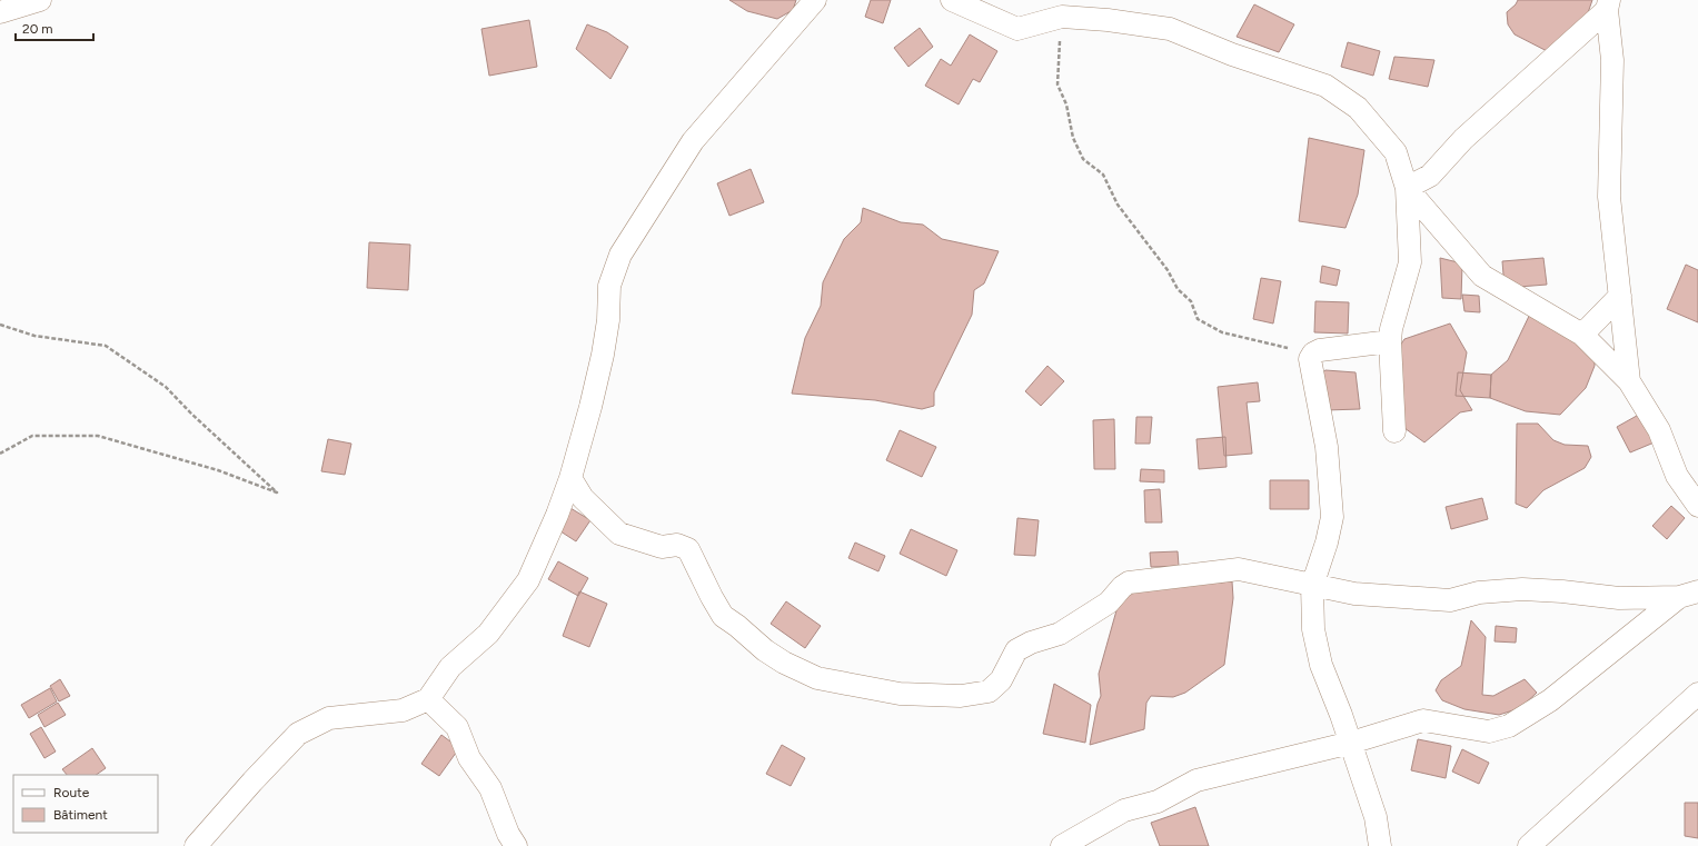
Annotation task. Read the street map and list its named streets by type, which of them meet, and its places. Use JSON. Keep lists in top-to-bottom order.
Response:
{
  "legend": ["Route", "Bâtiment"],
  "scale_bar": "20 m"
}
